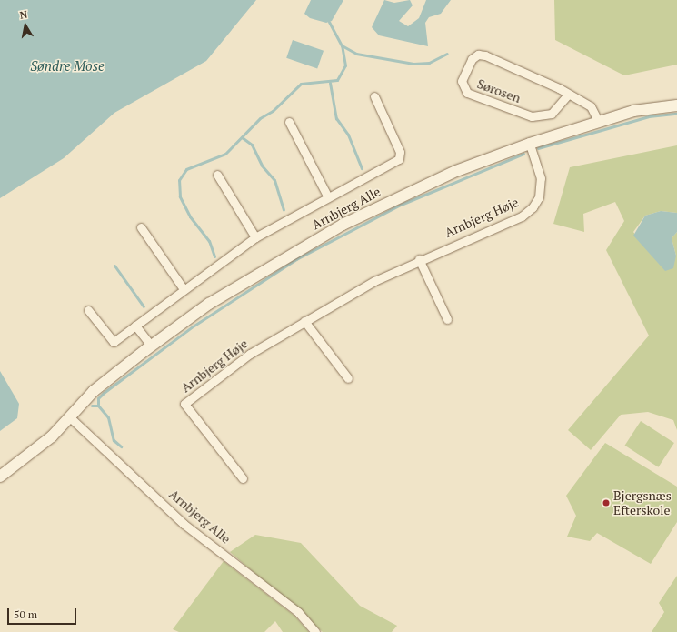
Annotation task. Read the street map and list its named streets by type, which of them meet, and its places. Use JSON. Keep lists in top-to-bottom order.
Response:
{
  "streets": {
    "street": ["Sørosen", "Arnbjerg Alle", "Arnbjerg Høje"]
  },
  "crossings": [
    ["Sørosen", "Arnbjerg Alle"],
    ["Arnbjerg Alle", "Arnbjerg Høje"]
  ],
  "water": ["Søndre Mose"],
  "places": ["Bjergsnæs Efterskole"],
  "scale_bar": "50 m",
  "north": "top"
}
